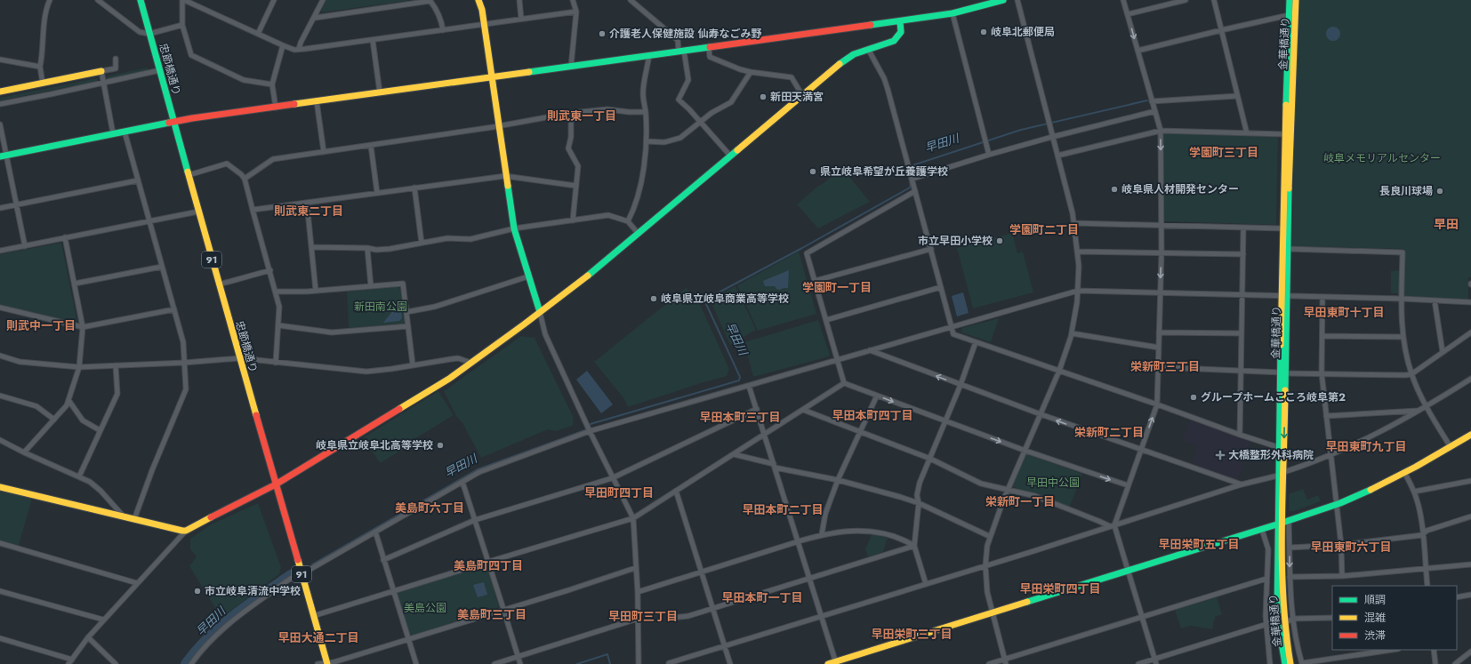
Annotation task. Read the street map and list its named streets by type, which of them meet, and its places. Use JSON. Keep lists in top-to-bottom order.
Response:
{
  "streets": {
    "street": ["金華橋通り", "忠節橋通り", "91"]
  },
  "crossings": [
    ["忠節橋通り", "91"]
  ],
  "districts": [
    "則武東一丁目",
    "学園町三丁目",
    "則武東二丁目",
    "早田",
    "学園町二丁目",
    "学園町一丁目",
    "早田東町十丁目",
    "則武中一丁目",
    "栄新町三丁目",
    "早田本町四丁目",
    "早田本町三丁目",
    "栄新町二丁目",
    "早田東町九丁目",
    "早田町四丁目",
    "栄新町一丁目",
    "美島町六丁目",
    "早田本町二丁目",
    "早田栄町五丁目",
    "早田東町六丁目",
    "美島町四丁目",
    "早田栄町四丁目",
    "早田本町一丁目",
    "美島町三丁目",
    "早田町三丁目",
    "早田栄町三丁目",
    "早田大通二丁目"
  ],
  "water": ["早田川"],
  "parks": [
    "岐阜メモリアルセンター",
    "新田南公園",
    "早田中公園",
    "美島公園"
  ],
  "places": {
    "other": [
      "岐阜北郵便局",
      "介護老人保健施設 仙寿なごみ野",
      "新田天満宮",
      "県立岐阜希望が丘養護学校",
      "岐阜県人材開発センター",
      "長良川球場",
      "市立早田小学校",
      "岐阜県立岐阜商業高等学校",
      "グループホームこころ岐阜第２",
      "岐阜県立岐阜北高等学校",
      "市立岐阜清流中学校"
    ],
    "health": ["大橋整形外科病院"]
  },
  "legend": ["順調", "混雑", "渋滞"]
}
